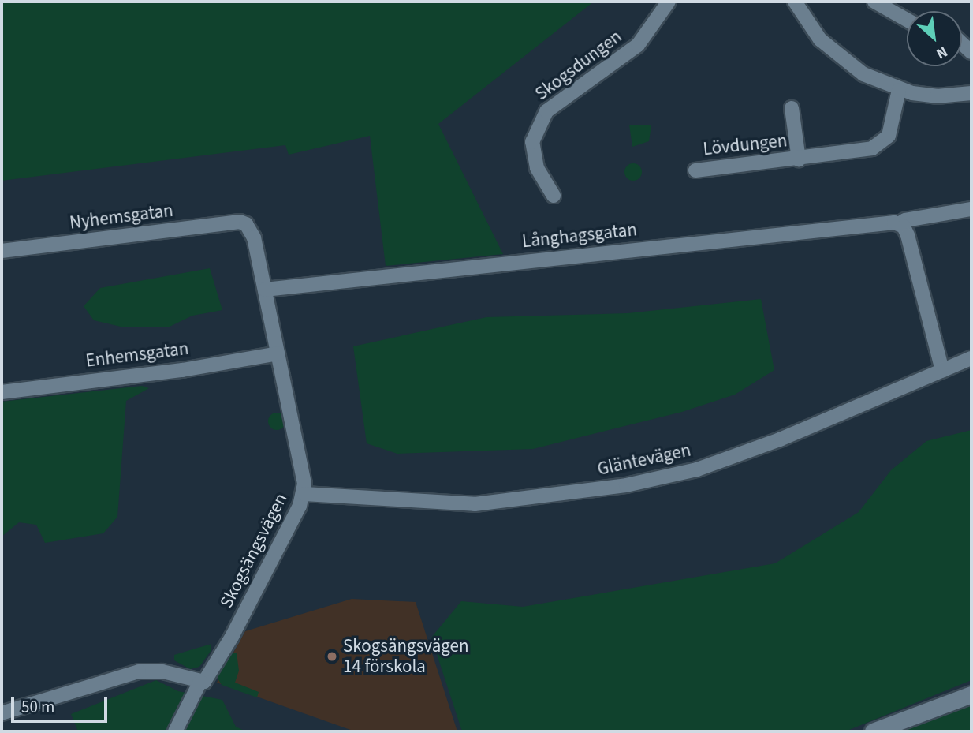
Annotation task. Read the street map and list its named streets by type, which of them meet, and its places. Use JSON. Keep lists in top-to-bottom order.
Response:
{
  "streets": {
    "street": [
      "Skogsdungen",
      "Lövdungen",
      "Nyhemsgatan",
      "Långhagsgatan",
      "Enhemsgatan",
      "Gläntevägen",
      "Skogsängsvägen"
    ]
  },
  "crossings": [
    ["Nyhemsgatan", "Skogsängsvägen"],
    ["Långhagsgatan", "Skogsängsvägen"],
    ["Enhemsgatan", "Skogsängsvägen"],
    ["Gläntevägen", "Skogsängsvägen"]
  ],
  "places": ["Skogsängsvägen 14 förskola"],
  "scale_bar": "50 m",
  "north": "bottom right"
}
